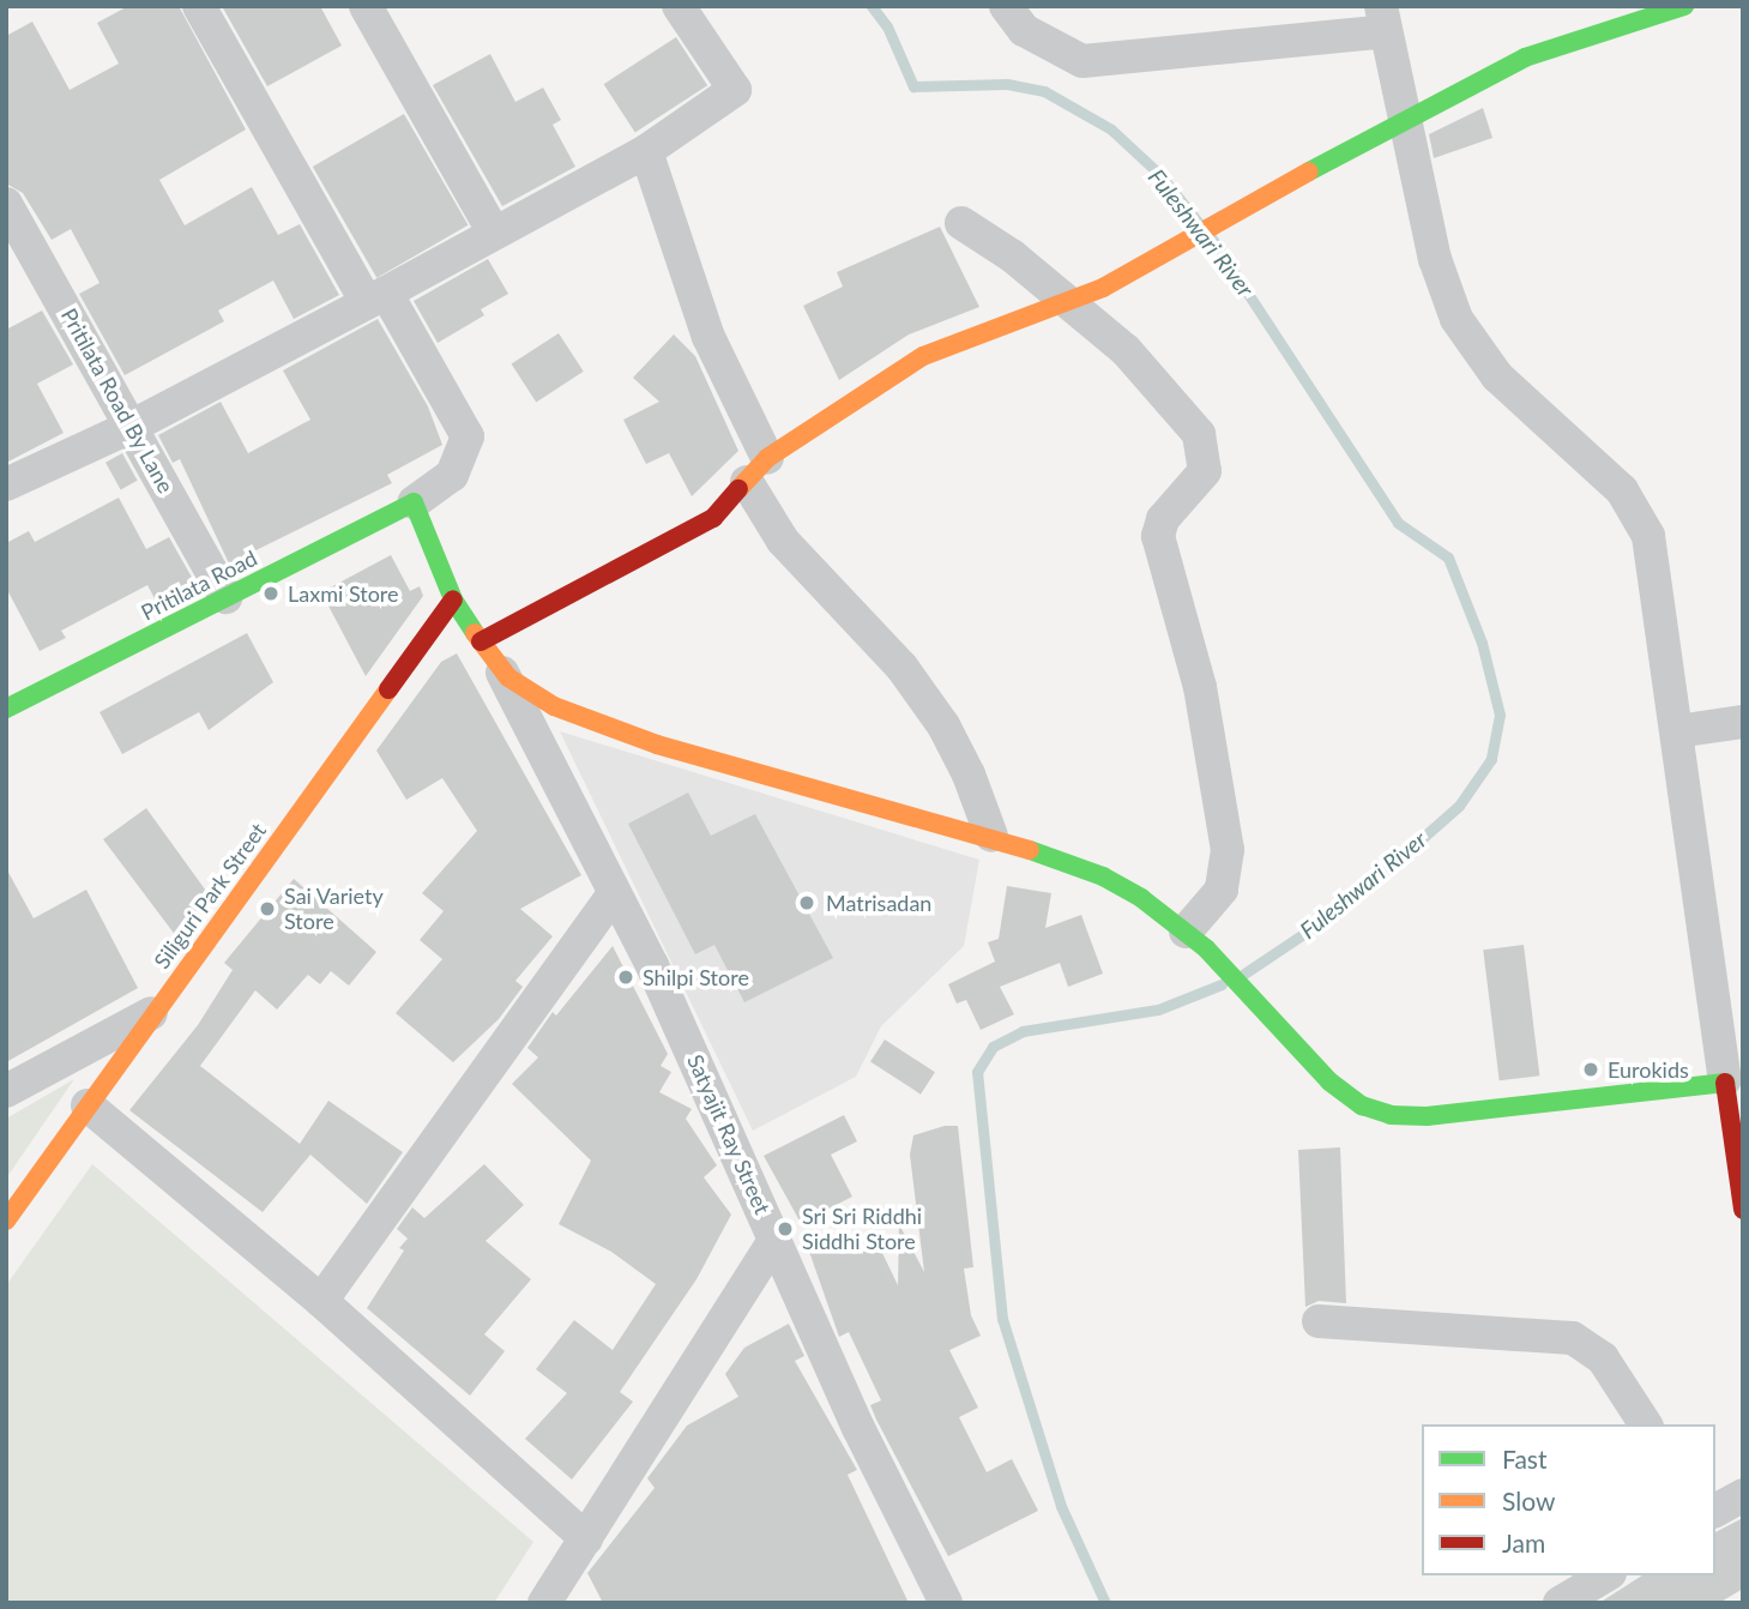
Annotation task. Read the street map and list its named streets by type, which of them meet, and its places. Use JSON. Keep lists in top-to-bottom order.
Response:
{
  "streets": {
    "street": [
      "Pritilata Road By Lane",
      "Pritilata Road",
      "Siliguri Park Street",
      "Satyajit Ray Street"
    ]
  },
  "crossings": [
    ["Pritilata Road By Lane", "Pritilata Road"]
  ],
  "water": ["Fuleshwari River"],
  "places": [
    "Laxmi Store",
    "Matrisadan",
    "Sai Variety Store",
    "Shilpi Store",
    "Eurokids",
    "Sri Sri Riddhi Siddhi Store"
  ],
  "legend": ["Fast", "Slow", "Jam"]
}
